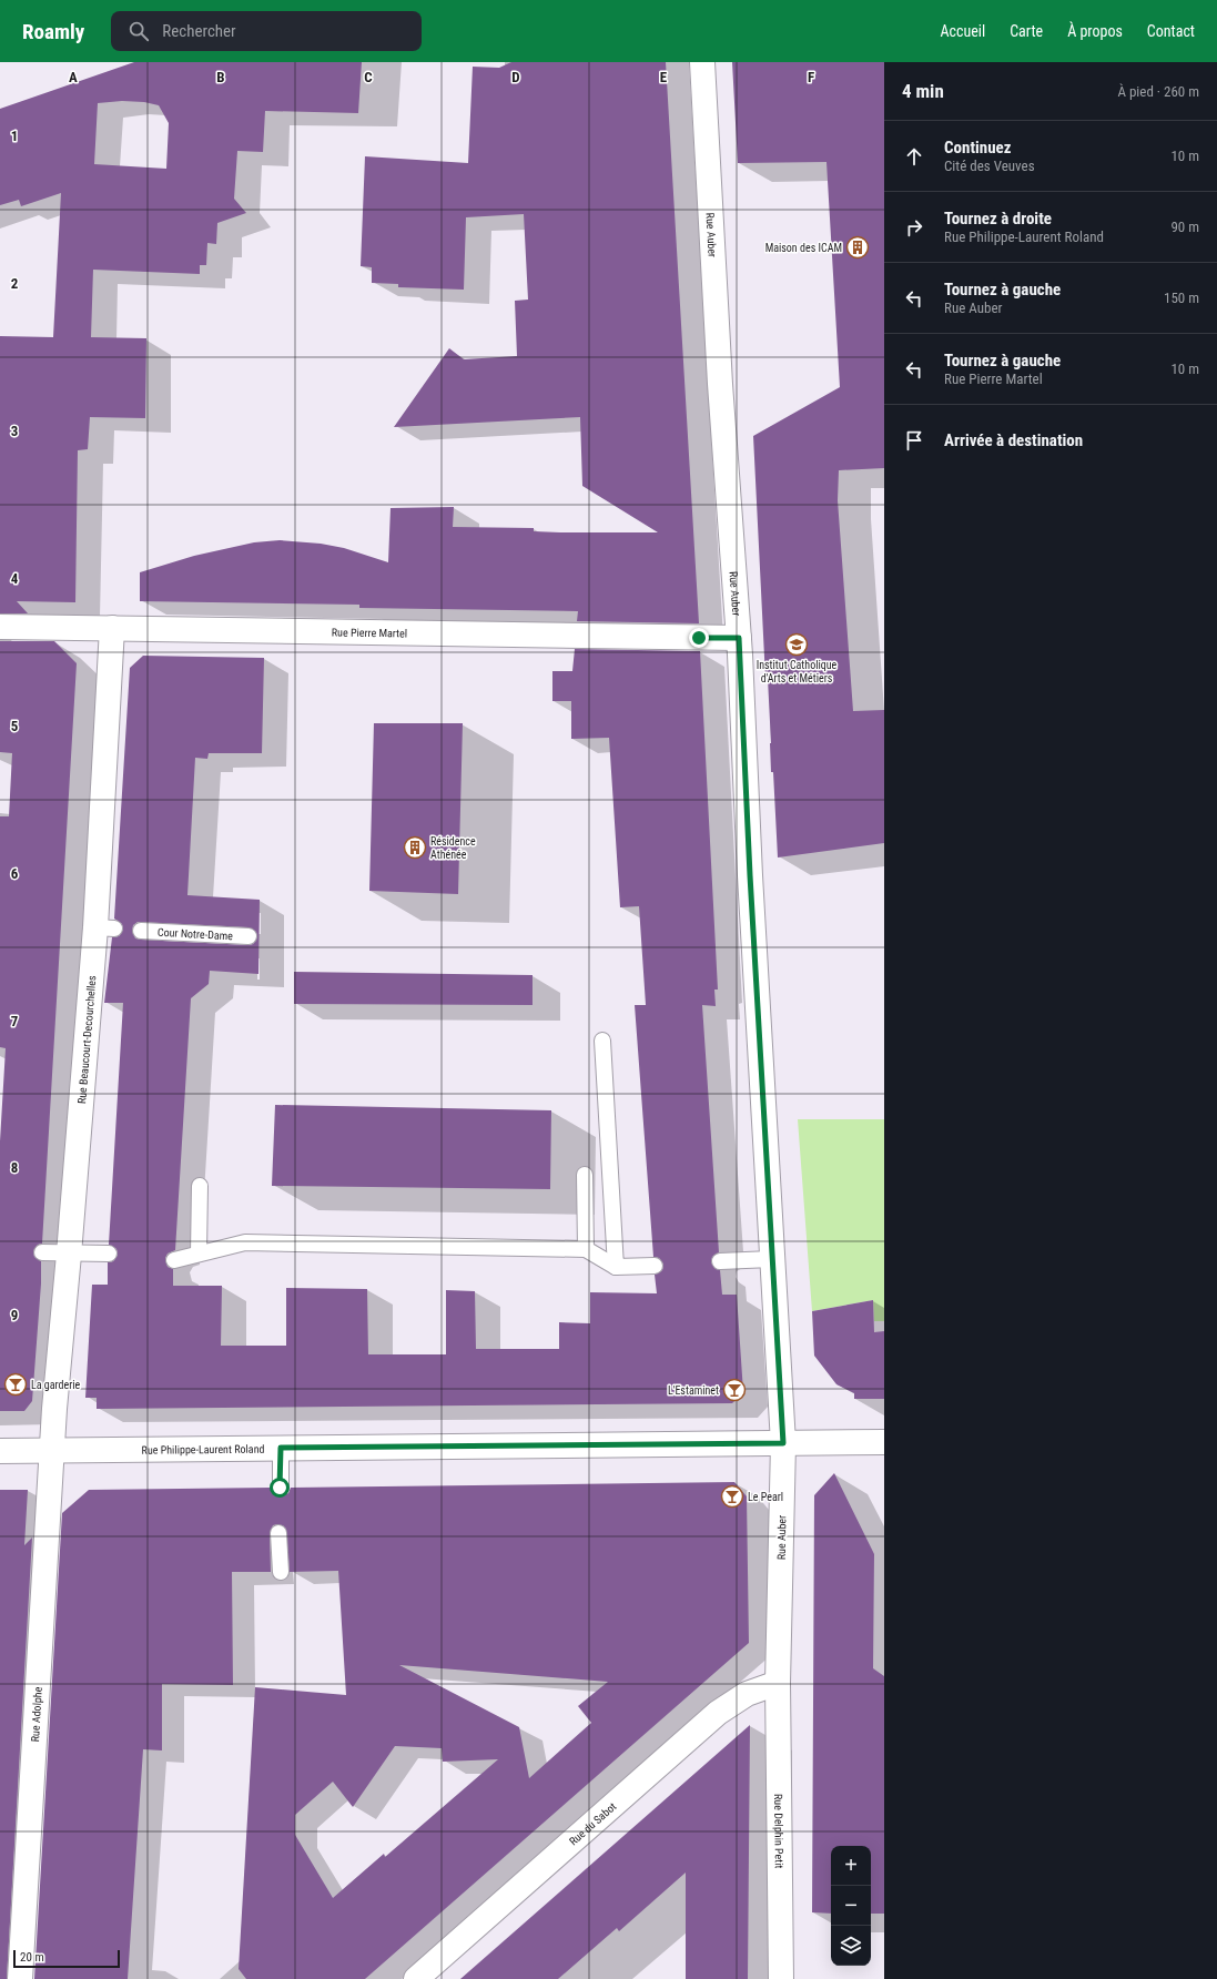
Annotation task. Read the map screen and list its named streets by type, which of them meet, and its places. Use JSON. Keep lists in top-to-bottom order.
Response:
{
  "streets": {
    "street": [
      "Rue Auber",
      "Rue Pierre Martel",
      "Rue Beaucourt-Decourchelles",
      "Rue Philippe-Laurent Roland",
      "Rue Adolphe",
      "Rue du Sabot",
      "Rue Delphin Petit"
    ],
    "lane": ["Cour Notre-Dame"]
  },
  "crossings": [
    ["Rue Auber", "Rue Pierre Martel"],
    ["Rue Auber", "Rue Philippe-Laurent Roland"],
    ["Rue Auber", "Rue du Sabot"],
    ["Rue Auber", "Rue Delphin Petit"],
    ["Rue Pierre Martel", "Rue Beaucourt-Decourchelles"],
    ["Rue Beaucourt-Decourchelles", "Rue Philippe-Laurent Roland"],
    ["Rue Beaucourt-Decourchelles", "Rue Adolphe"],
    ["Rue Philippe-Laurent Roland", "Rue Adolphe"],
    ["Rue du Sabot", "Rue Delphin Petit"]
  ],
  "places": {
    "building": ["Maison des ICAM", "Résidence Athénée"],
    "school or university": ["Institut Catholique d'Arts et Métiers"],
    "bar": ["La garderie", "L'Estaminet", "Le Pearl"]
  },
  "scale_bar": "20 m",
  "page": {
    "header": "Roamly",
    "search": "Rechercher",
    "nav": [
      "Accueil",
      "Carte",
      "À propos",
      "Contact"
    ],
    "heading": ["4 min", "À pied · 260 m"],
    "list": [
      ["Continuez", "Cité des Veuves", "10 m"],
      ["Tournez à droite", "Rue Philippe-Laurent Roland", "90 m"],
      ["Tournez à gauche", "Rue Auber", "150 m"],
      ["Tournez à gauche", "Rue Pierre Martel", "10 m"],
      "Arrivée à destination"
    ],
    "map_buttons": ["+", "−"],
    "scale": "20 m"
  },
  "grid": {
    "columns": [
      "A",
      "B",
      "C",
      "D",
      "E",
      "F"
    ],
    "rows": [
      "1",
      "2",
      "3",
      "4",
      "5",
      "6",
      "7",
      "8",
      "9"
    ]
  }
}
